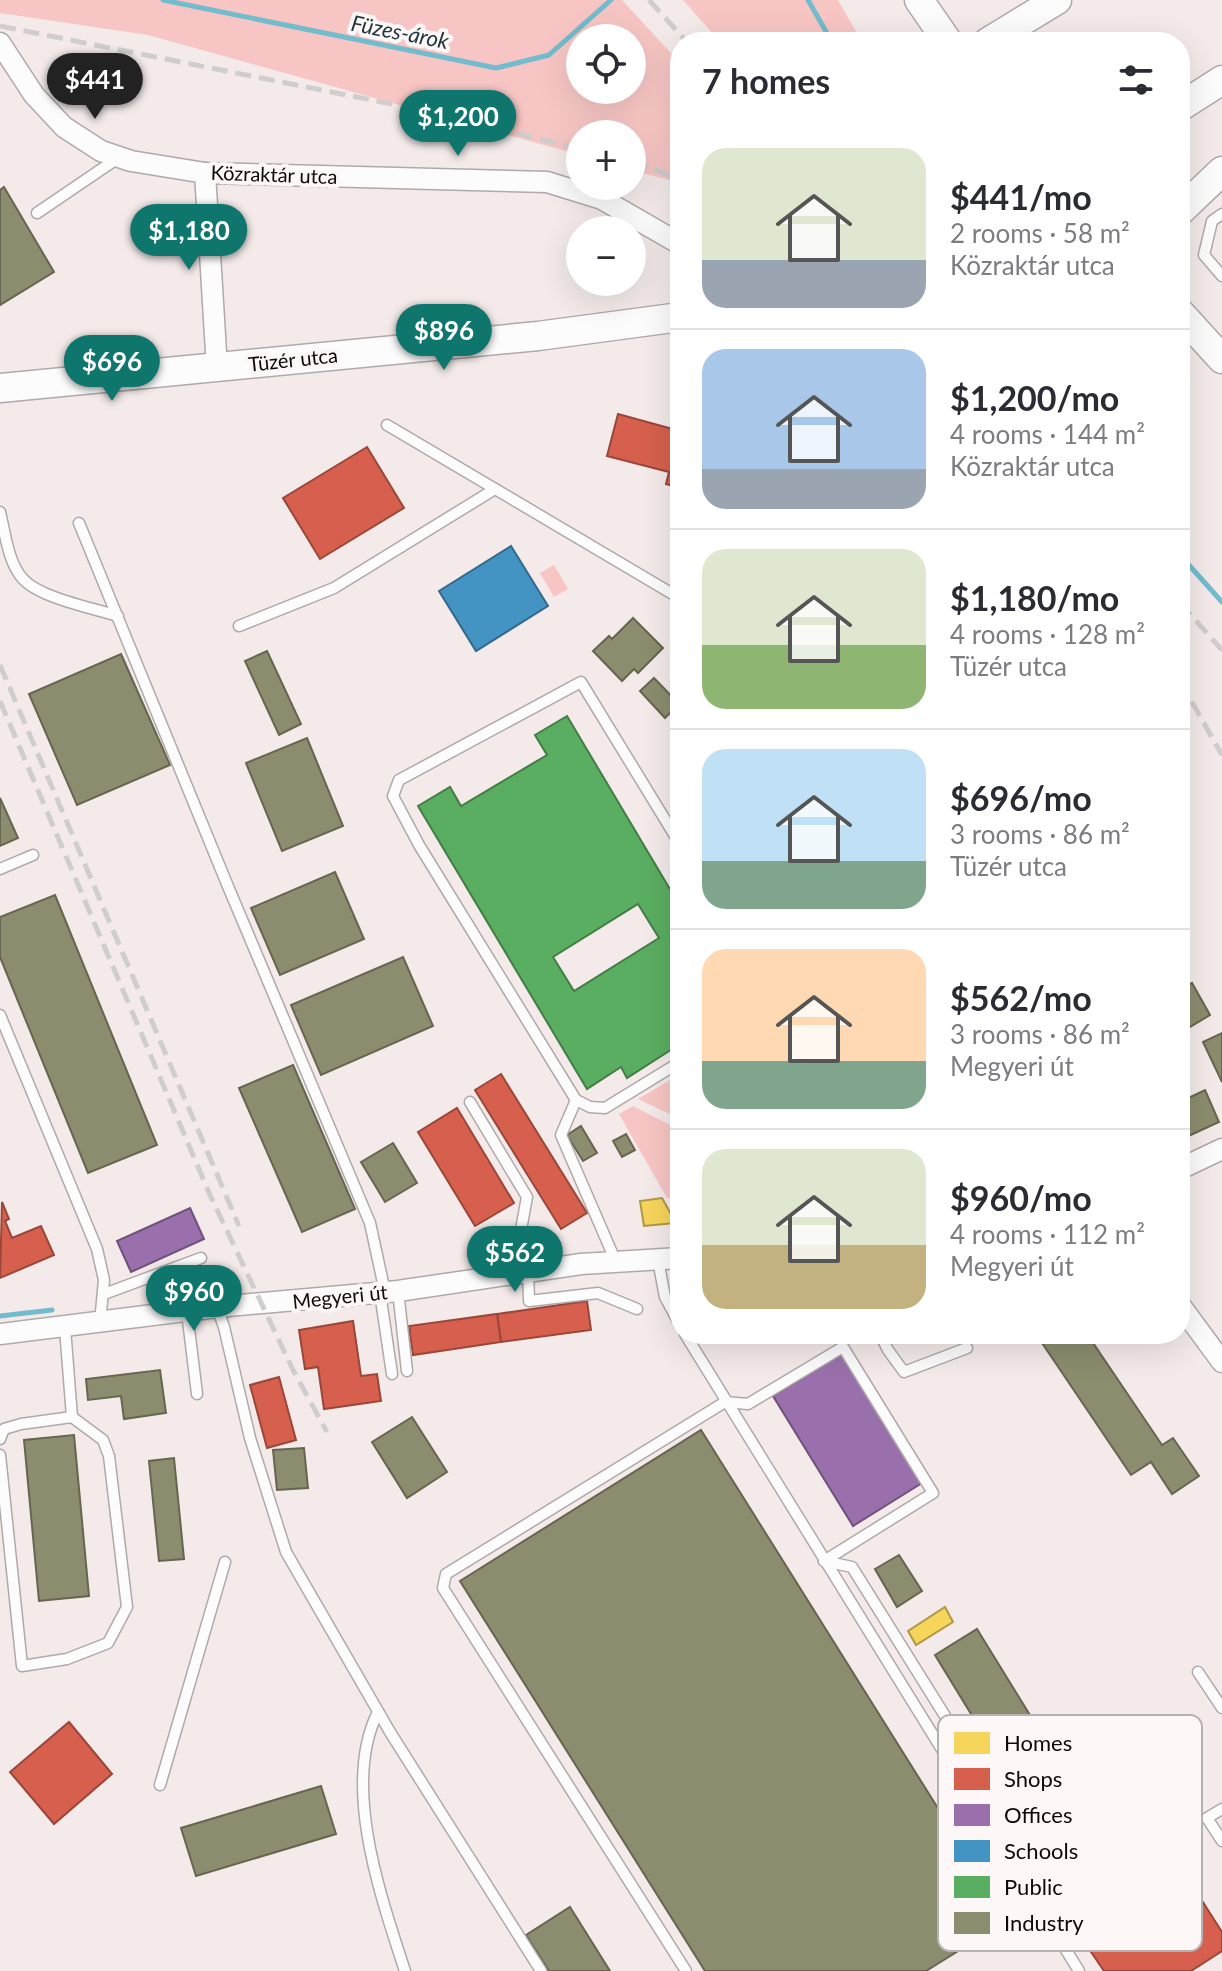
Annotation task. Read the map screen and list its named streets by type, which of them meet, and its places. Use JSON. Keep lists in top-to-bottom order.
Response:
{
  "streets": {
    "street": ["Közraktár utca", "Tüzér utca", "Megyeri út"]
  },
  "water": ["Füzes-árok"],
  "legend": [
    "Homes",
    "Shops",
    "Offices",
    "Schools",
    "Public",
    "Industry"
  ],
  "page": {
    "map_buttons": ["+", "−"],
    "heading": "7 homes",
    "price": [
      "$441",
      "$1,200",
      "$1,180",
      "$896",
      "$696",
      "$562",
      "$960"
    ],
    "list": [
      {
        "name": "$441/mo",
        "note": "2 rooms · 58 m² · Közraktár utca"
      },
      {
        "name": "$1,200/mo",
        "note": "4 rooms · 144 m² · Közraktár utca"
      },
      {
        "name": "$1,180/mo",
        "note": "4 rooms · 128 m² · Tüzér utca"
      },
      {
        "name": "$696/mo",
        "note": "3 rooms · 86 m² · Tüzér utca"
      },
      {
        "name": "$562/mo",
        "note": "3 rooms · 86 m² · Megyeri út"
      },
      {
        "name": "$960/mo",
        "note": "4 rooms · 112 m² · Megyeri út"
      }
    ]
  }
}
